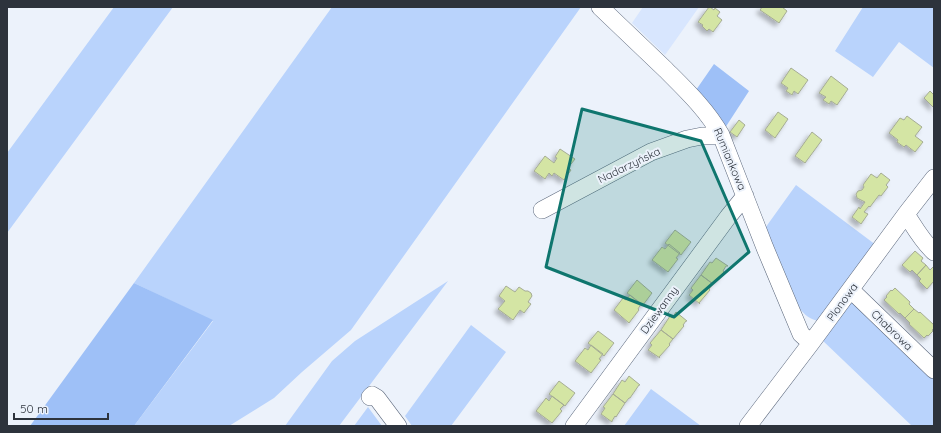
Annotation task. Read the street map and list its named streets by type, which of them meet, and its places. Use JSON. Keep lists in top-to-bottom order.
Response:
{
  "streets": {
    "street": [
      "Rumiankowa",
      "Nadarzyńska",
      "Plonowa",
      "Dziewanny",
      "Chabrowa"
    ]
  },
  "crossings": [
    ["Rumiankowa", "Nadarzyńska"],
    ["Rumiankowa", "Plonowa"],
    ["Rumiankowa", "Dziewanny"],
    ["Plonowa", "Chabrowa"]
  ],
  "scale_bar": "50 m"
}
